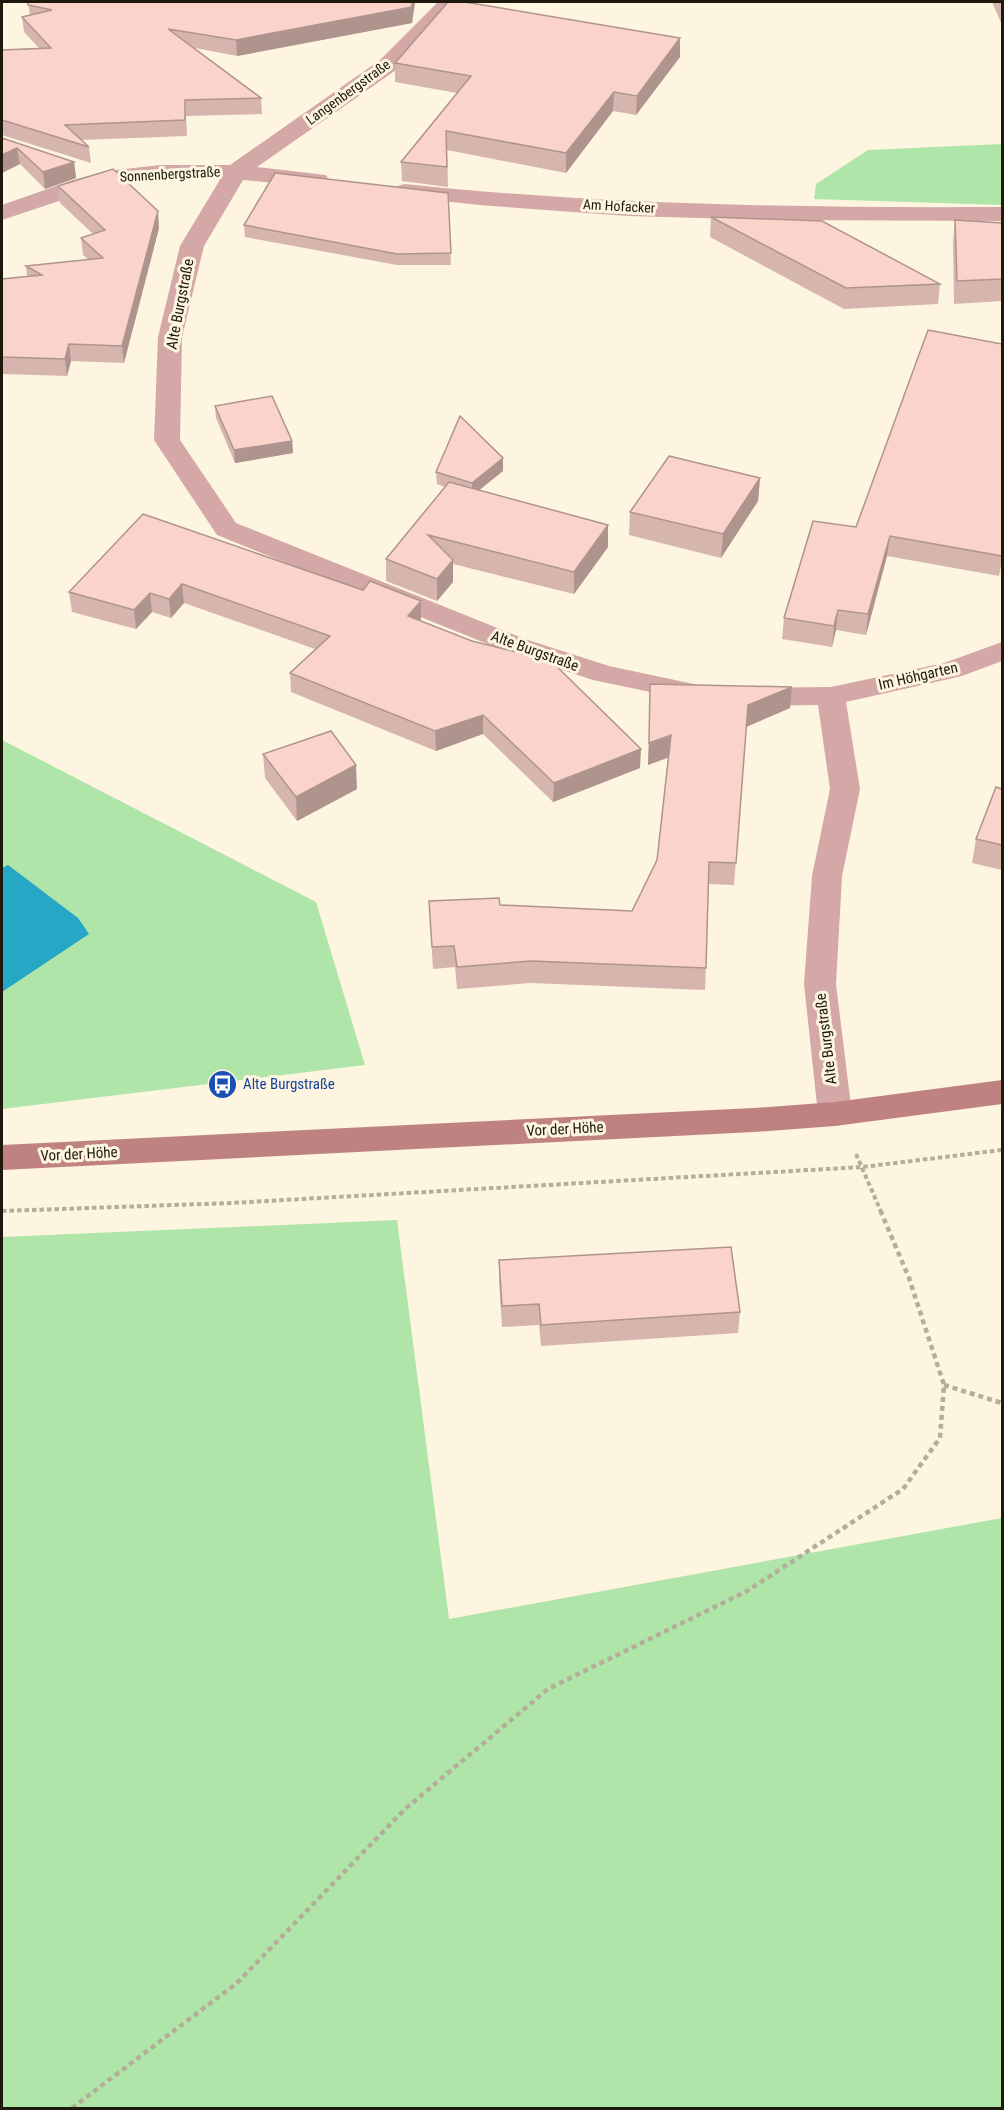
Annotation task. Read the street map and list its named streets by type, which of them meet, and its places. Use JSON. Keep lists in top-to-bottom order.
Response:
{
  "streets": {
    "main road": ["Vor der Höhe"],
    "street": [
      "Langenbergstraße",
      "Sonnenbergstraße",
      "Am Hofacker",
      "Alte Burgstraße",
      "Im Höhgarten"
    ]
  },
  "crossings": [
    ["Langenbergstraße", "Sonnenbergstraße"],
    ["Langenbergstraße", "Alte Burgstraße"],
    ["Sonnenbergstraße", "Alte Burgstraße"],
    ["Alte Burgstraße", "Im Höhgarten"],
    ["Alte Burgstraße", "Vor der Höhe"]
  ],
  "places": {
    "bus stop": ["Alte Burgstraße"]
  }
}
